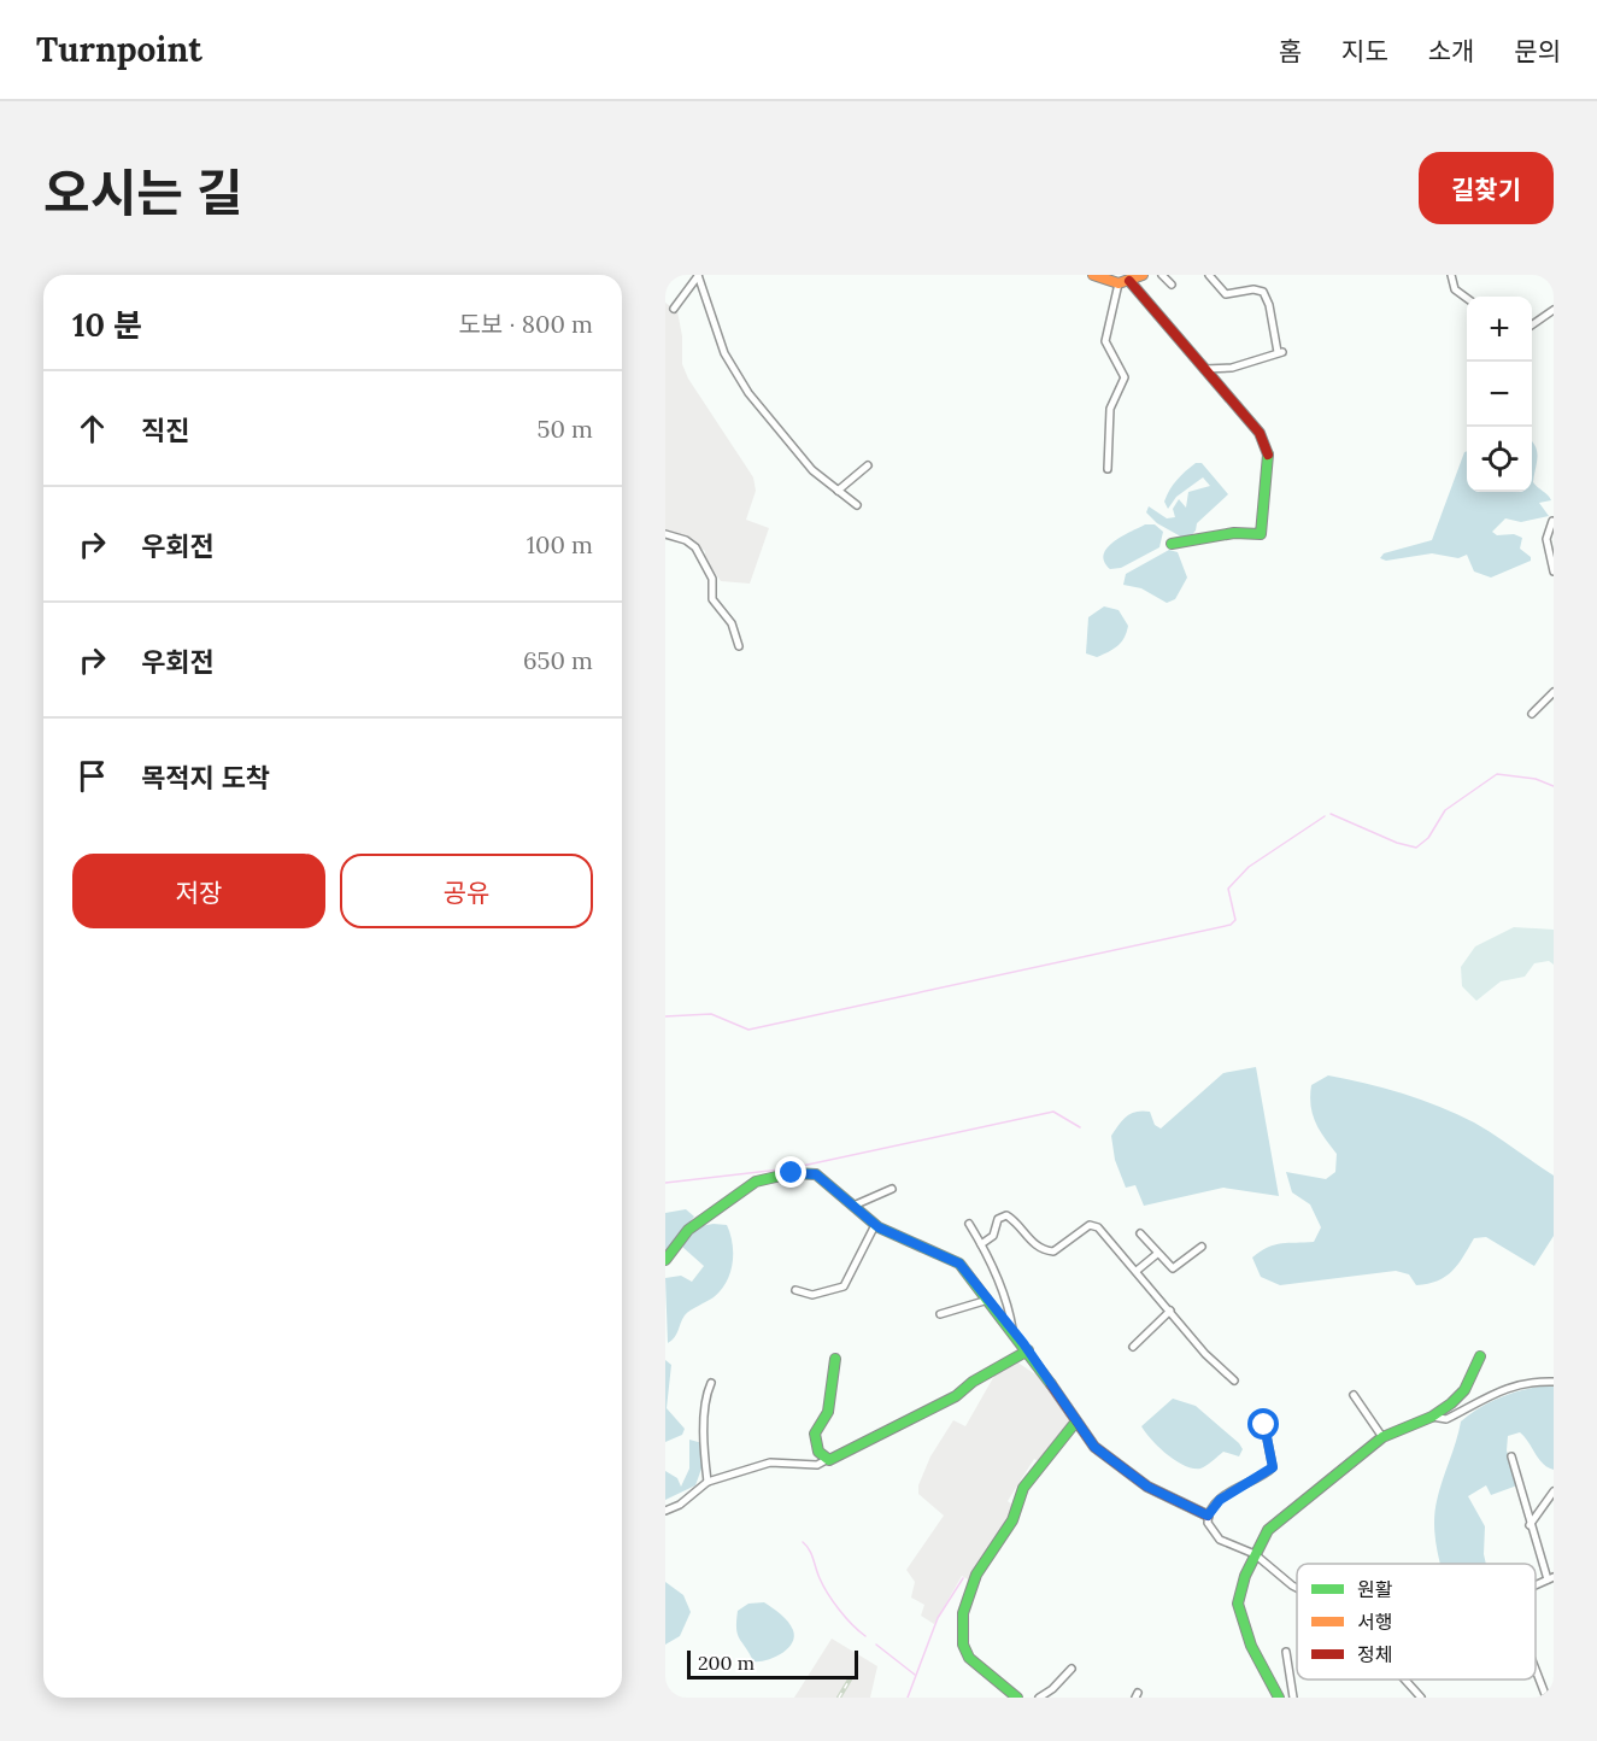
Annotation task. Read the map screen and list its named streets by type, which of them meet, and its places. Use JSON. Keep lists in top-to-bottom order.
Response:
{
  "legend": ["원활", "서행", "정체"],
  "scale_bar": "200 m",
  "page": {
    "header": "Turnpoint",
    "nav": [
      "홈",
      "지도",
      "소개",
      "문의"
    ],
    "title": "오시는 길",
    "buttons": [
      "길찾기",
      ["저장", "공유"]
    ],
    "heading": ["10 분", "도보 · 800 m"],
    "map_buttons": ["+", "−"],
    "list": [
      ["직진", "50 m"],
      ["우회전", "100 m"],
      ["우회전", "650 m"],
      "목적지 도착"
    ],
    "scale": "200 m"
  }
}
